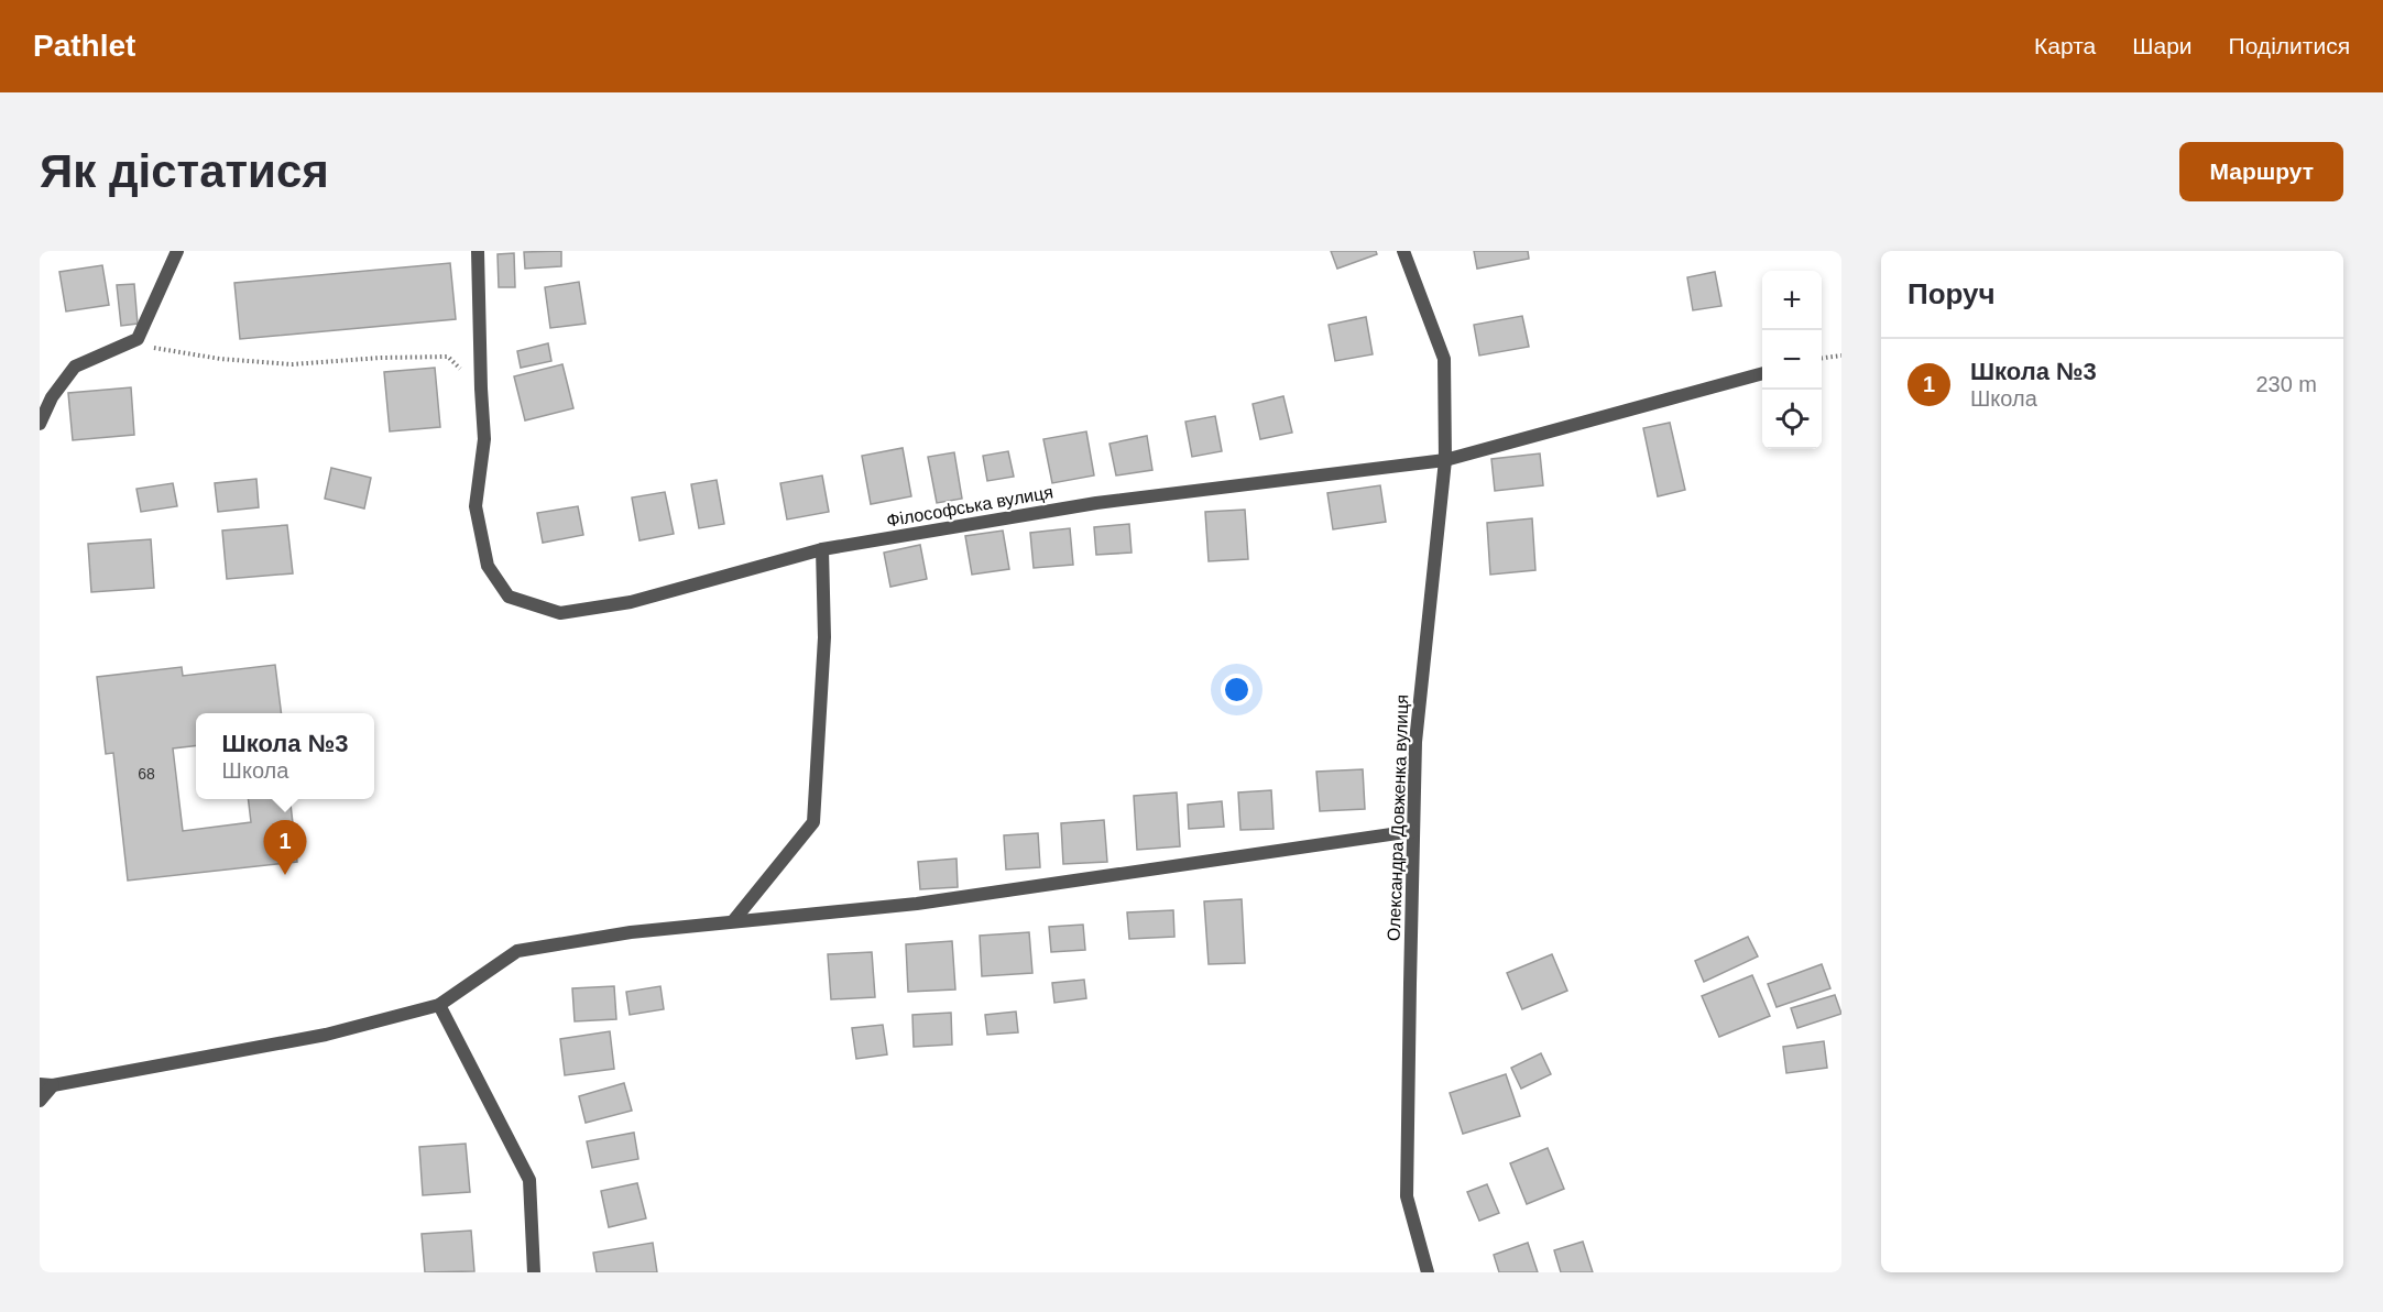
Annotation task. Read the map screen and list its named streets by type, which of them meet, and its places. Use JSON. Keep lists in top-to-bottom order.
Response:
{
  "streets": {
    "street": ["Філософська вулиця", "Олександра Довженка вулиця"]
  },
  "crossings": [
    ["Філософська вулиця", "Олександра Довженка вулиця"]
  ],
  "house_numbers": ["68"],
  "page": {
    "header": "Pathlet",
    "nav": ["Карта", "Шари", "Поділитися"],
    "buttons": "Маршрут",
    "title": "Як дістатися",
    "heading": "Поруч",
    "map_buttons": ["+", "−"],
    "list": [
      {
        "mark": "1",
        "name": "Школа №3",
        "note": "Школа",
        "value": "230 m"
      }
    ],
    "popup": ["Школа №3", "Школа"],
    "pins": "1"
  }
}
